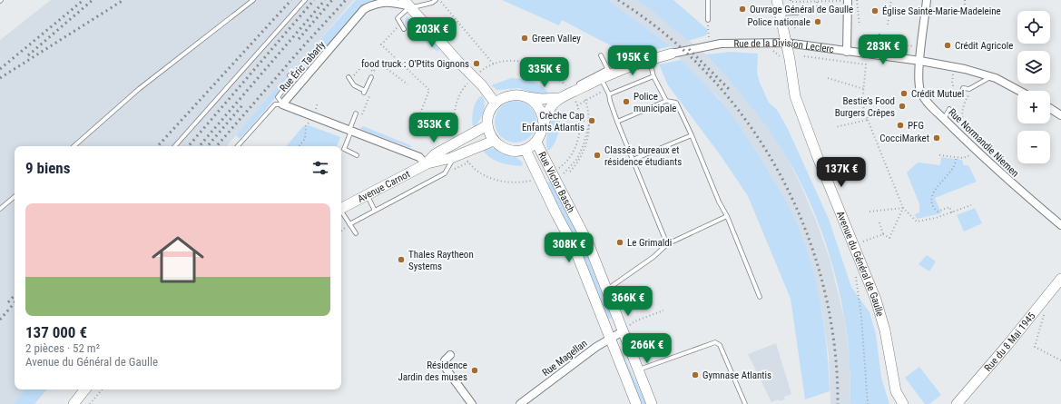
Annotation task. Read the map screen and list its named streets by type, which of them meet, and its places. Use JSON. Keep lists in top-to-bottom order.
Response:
{
  "streets": {
    "street": [
      "Rue de la Division Leclerc",
      "Rue Éric Tabarly",
      "Rue Normandie Niemen",
      "Rue Victor Basch",
      "Avenue Carnot",
      "Avenue du Général de Gaulle",
      "Rue du 8 Mai 1945",
      "Rue Magellan"
    ]
  },
  "crossings": [
    ["Rue de la Division Leclerc", "Rue Normandie Niemen"],
    ["Rue de la Division Leclerc", "Rue Victor Basch"],
    ["Rue de la Division Leclerc", "Avenue Carnot"],
    ["Rue de la Division Leclerc", "Avenue du Général de Gaulle"],
    ["Rue Éric Tabarly", "Avenue Carnot"],
    ["Rue Victor Basch", "Avenue Carnot"],
    ["Rue Victor Basch", "Rue Magellan"]
  ],
  "places": [
    "Ouvrage Général de Gaulle",
    "Église Sainte-Marie-Madeleine",
    "Police nationale",
    "Green Valley",
    "Crédit Agricole",
    "food truck : O'Ptits Oignons",
    "Crédit Mutuel",
    "Police municipale",
    "Bestie’s Food Burgers Crêpes",
    "Crèche Cap Enfants Atlantis",
    "PFG",
    "CocciMarket",
    "Classéa bureaux et résidence étudiants",
    "Le Grimaldi",
    "Thales Raytheon Systems",
    "Résidence Jardin des muses",
    "Gymnase Atlantis"
  ],
  "page": {
    "map_buttons": ["+", "−"],
    "price": [
      "203K €",
      "283K €",
      "195K €",
      "335K €",
      "353K €",
      "137K €",
      "308K €",
      "366K €",
      "266K €"
    ],
    "heading": "9 biens",
    "list": [
      {
        "name": "137 000 €",
        "note": "2 pièces · 52 m² · Avenue du Général de Gaulle"
      }
    ]
  }
}
